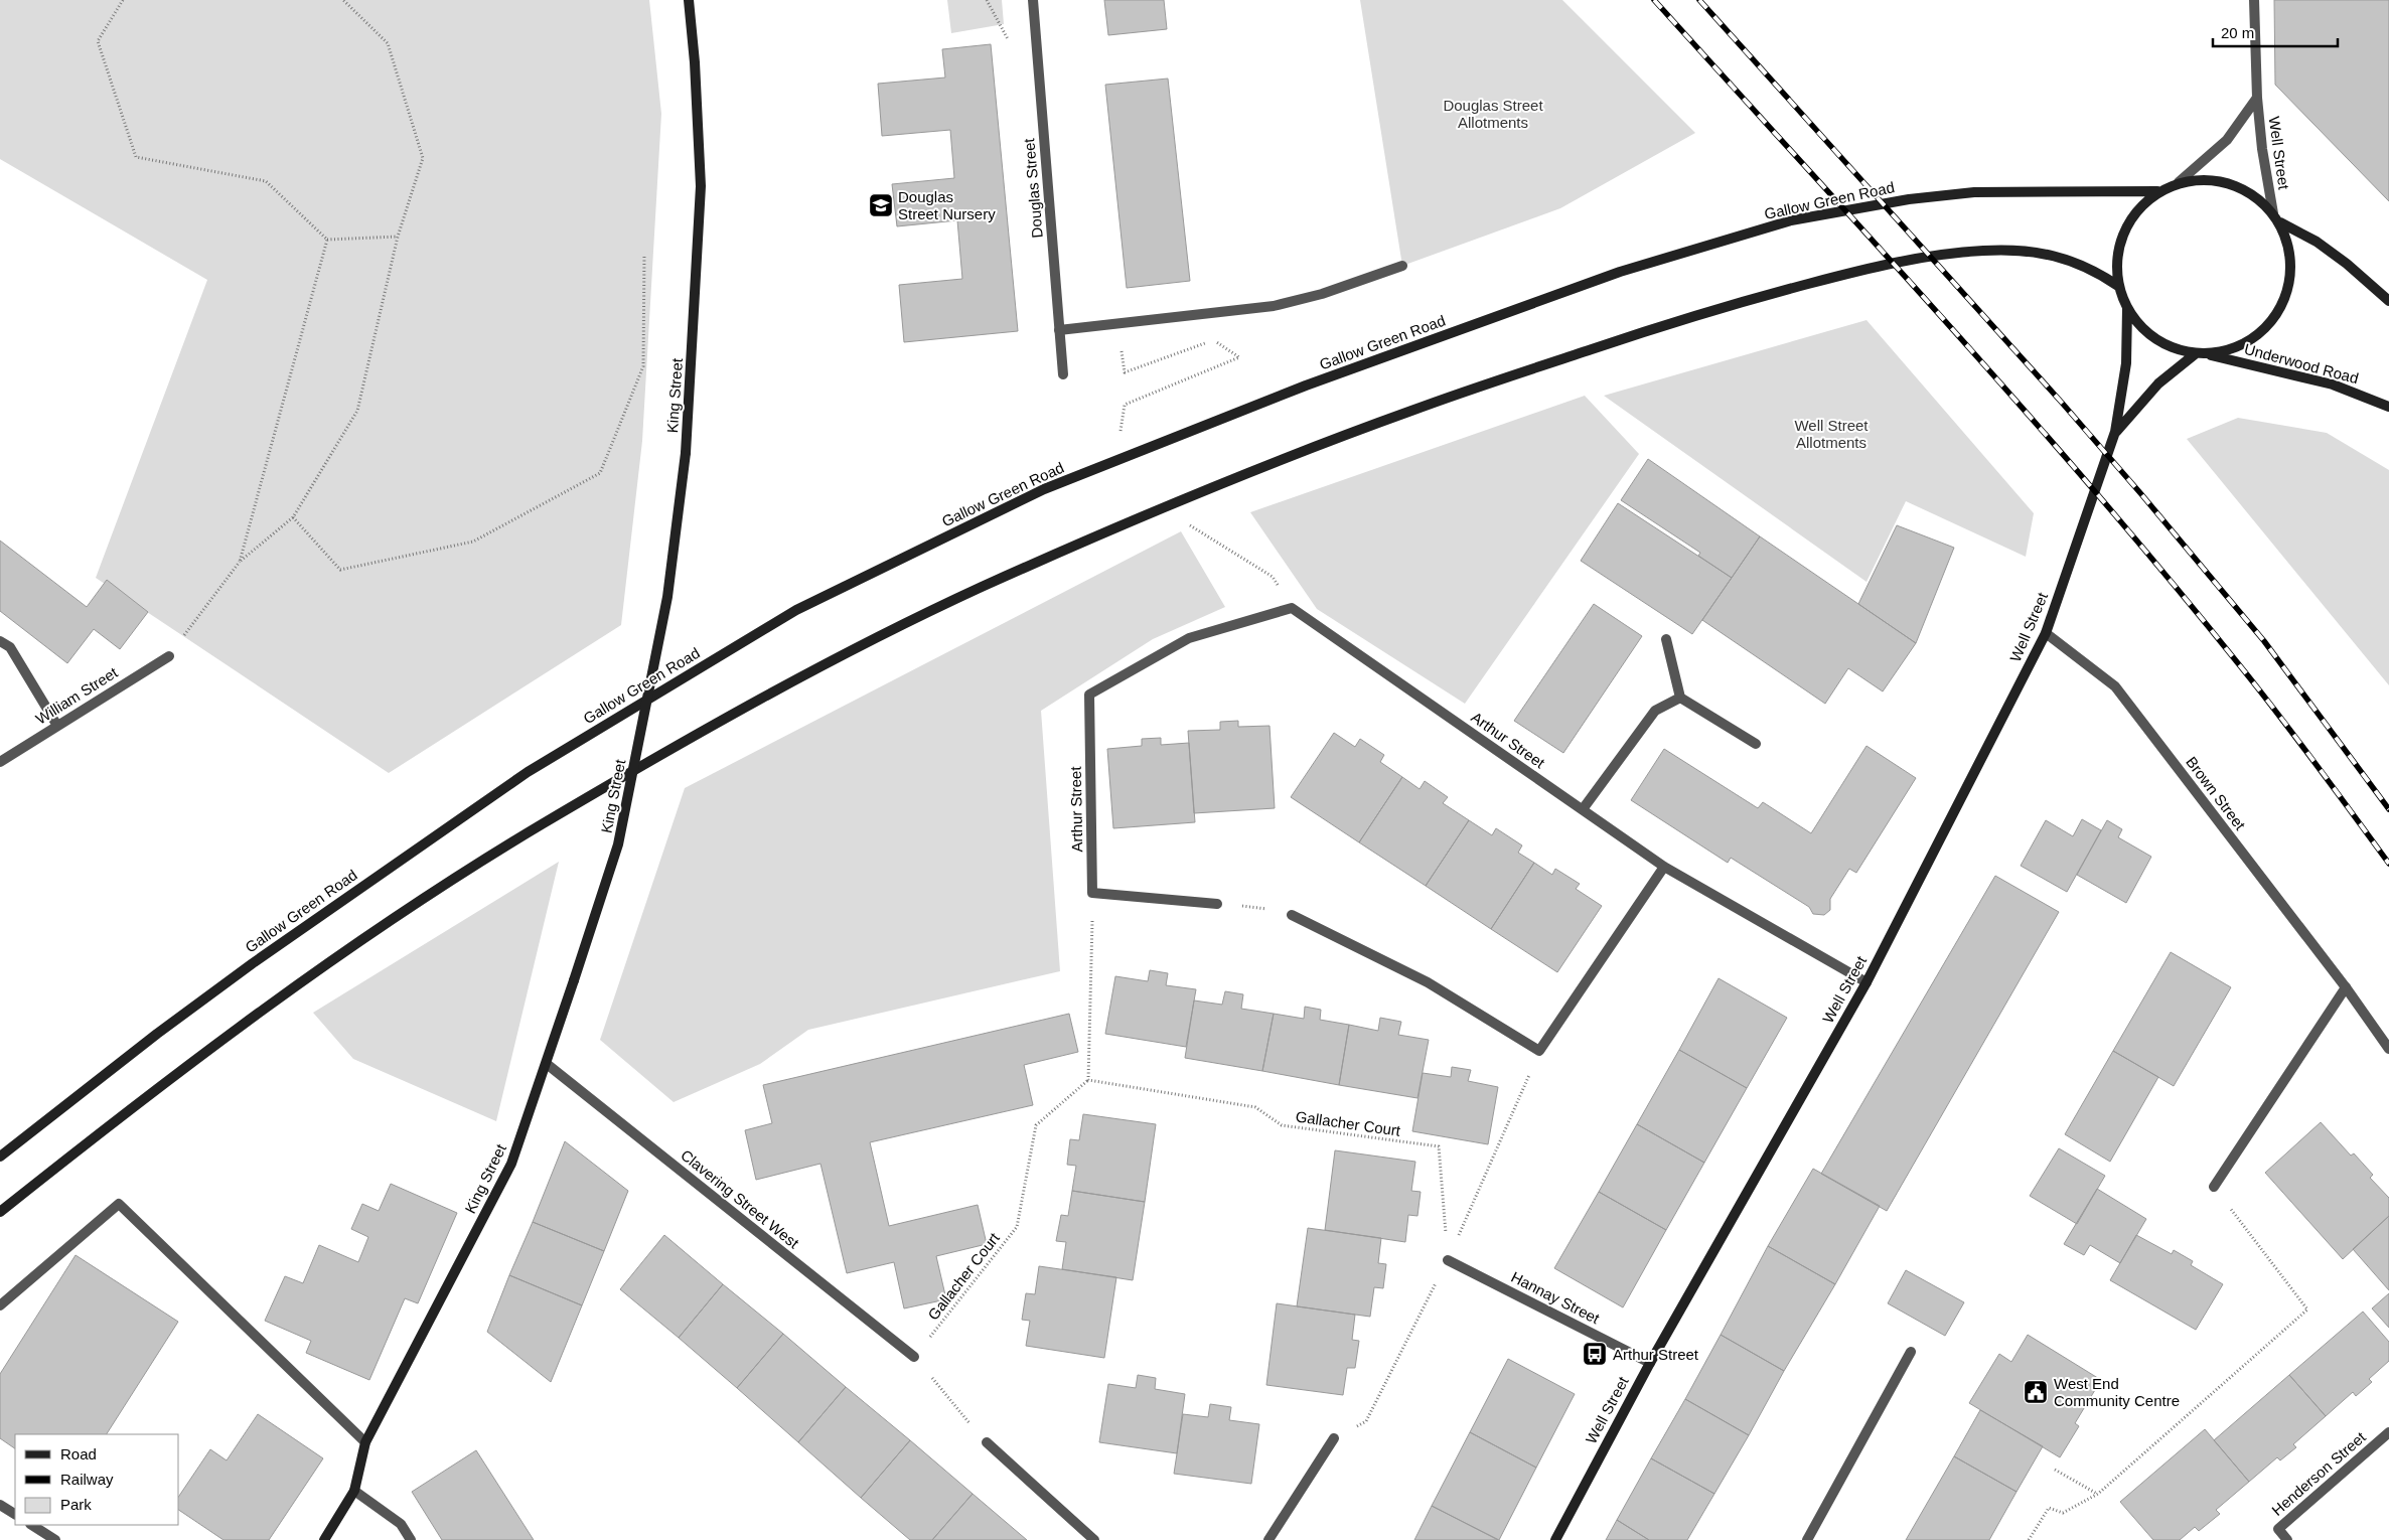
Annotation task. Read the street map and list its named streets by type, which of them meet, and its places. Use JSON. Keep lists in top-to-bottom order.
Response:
{
  "streets": {
    "main road": [
      "Well Street",
      "Gallow Green Road",
      "Underwood Road",
      "King Street"
    ],
    "street": [
      "Douglas Street",
      "William Street",
      "Arthur Street",
      "Brown Street",
      "Clavering Street West",
      "Hannay Street",
      "Henderson Street"
    ],
    "path": ["Gallacher Court"]
  },
  "crossings": [
    ["Well Street", "Gallow Green Road"],
    ["Well Street", "Underwood Road"],
    ["Well Street", "Arthur Street"],
    ["Well Street", "Brown Street"],
    ["Well Street", "Hannay Street"],
    ["Gallow Green Road", "Underwood Road"],
    ["King Street", "Clavering Street West"],
    ["Gallacher Court", "Clavering Street West"],
    ["Gallacher Court", "Hannay Street"]
  ],
  "parks": ["Douglas Street Allotments", "Well Street Allotments"],
  "places": {
    "school or university": ["Douglas Street Nursery"],
    "bus stop": ["Arthur Street"],
    "public building": ["West End Community Centre"]
  },
  "legend": ["Road", "Railway", "Park"],
  "scale_bar": "20 m"
}
